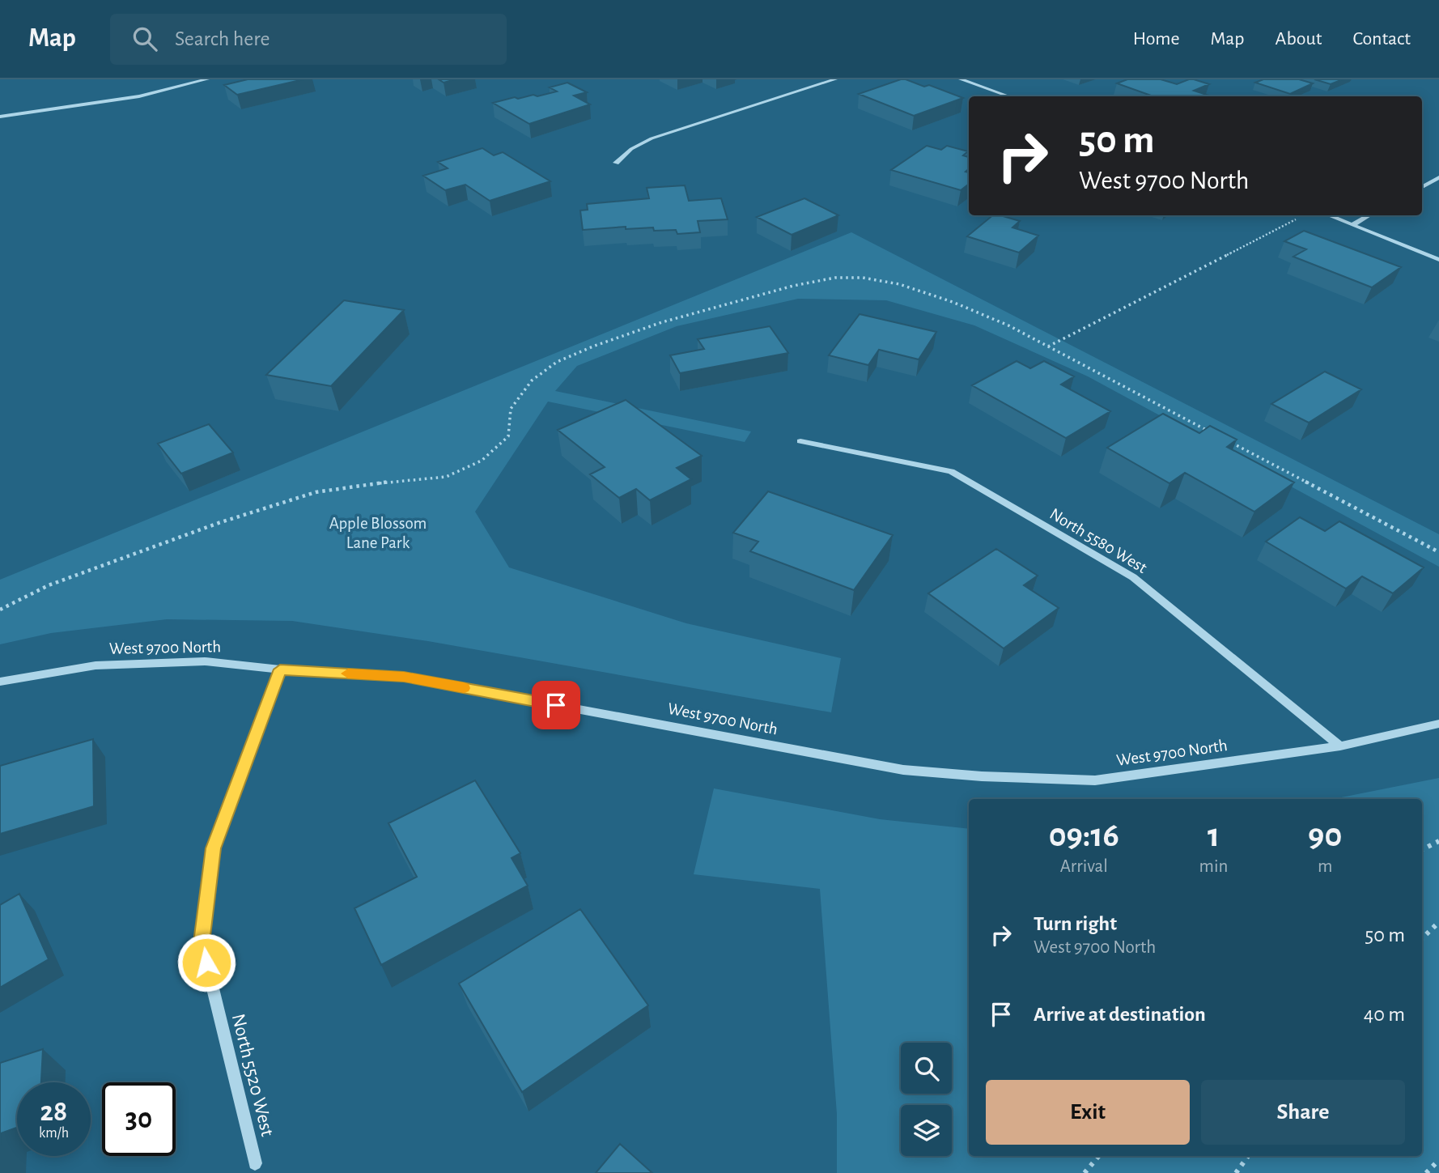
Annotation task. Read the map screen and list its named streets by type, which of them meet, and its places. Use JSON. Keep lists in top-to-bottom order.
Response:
{
  "streets": {
    "street": ["North 5580 West", "West 9700 North", "North 5520 West"]
  },
  "crossings": [
    ["North 5580 West", "West 9700 North"],
    ["West 9700 North", "North 5520 West"]
  ],
  "parks": ["Apple Blossom Lane Park"],
  "page": {
    "header": "Map",
    "search": "Search here",
    "nav": [
      "Home",
      "Map",
      "About",
      "Contact"
    ],
    "turn": ["50 m", "West 9700 North"],
    "eta": [
      "09:16",
      "Arrival",
      "1",
      "min",
      "90",
      "m"
    ],
    "list": [
      {
        "name": "Turn right",
        "note": "West 9700 North",
        "value": "50 m"
      },
      {
        "name": "Arrive at destination",
        "value": "40 m"
      }
    ],
    "buttons": ["Exit", "Share"],
    "speed": "28 km/h",
    "limit": "30"
  }
}
